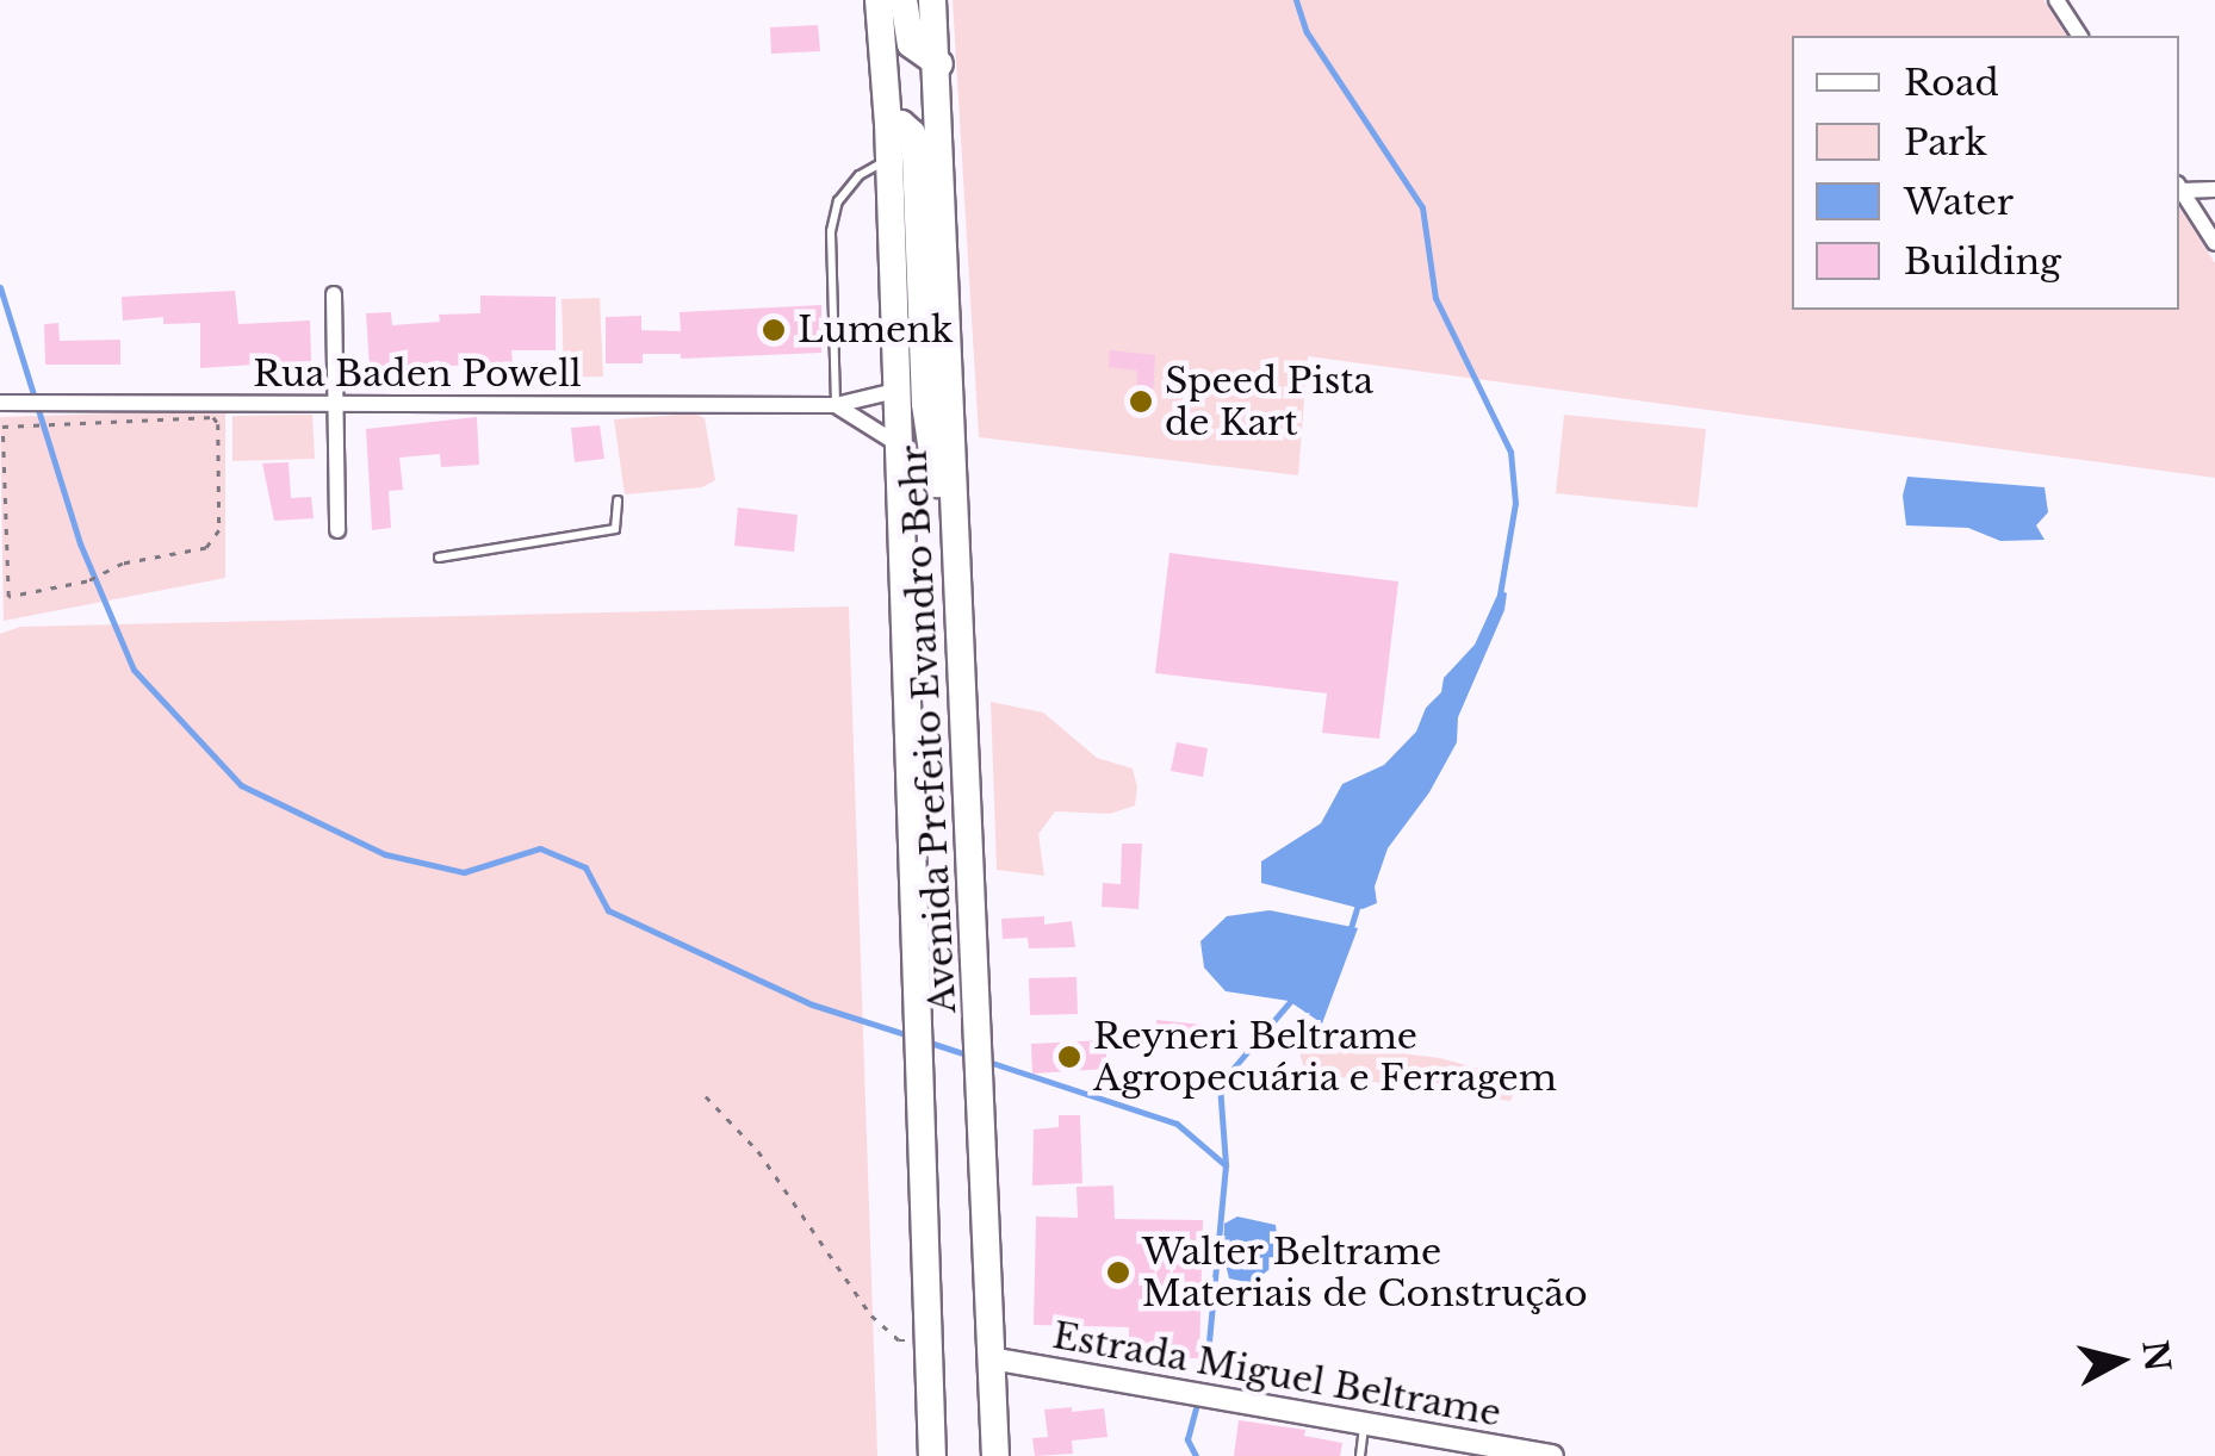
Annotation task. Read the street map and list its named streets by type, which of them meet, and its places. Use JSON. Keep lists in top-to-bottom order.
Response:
{
  "streets": {
    "highway": ["Avenida Prefeito Evandro Behr"],
    "street": ["Rua Baden Powell", "Estrada Miguel Beltrame"]
  },
  "crossings": [
    ["Rua Baden Powell", "Avenida Prefeito Evandro Behr"],
    ["Avenida Prefeito Evandro Behr", "Estrada Miguel Beltrame"]
  ],
  "places": [
    "Lumenk",
    "Speed Pista de Kart",
    "Reyneri Beltrame Agropecuária e Ferragem",
    "Walter Beltrame Materiais de Construção"
  ],
  "legend": [
    "Road",
    "Park",
    "Water",
    "Building"
  ],
  "north": "right"
}
